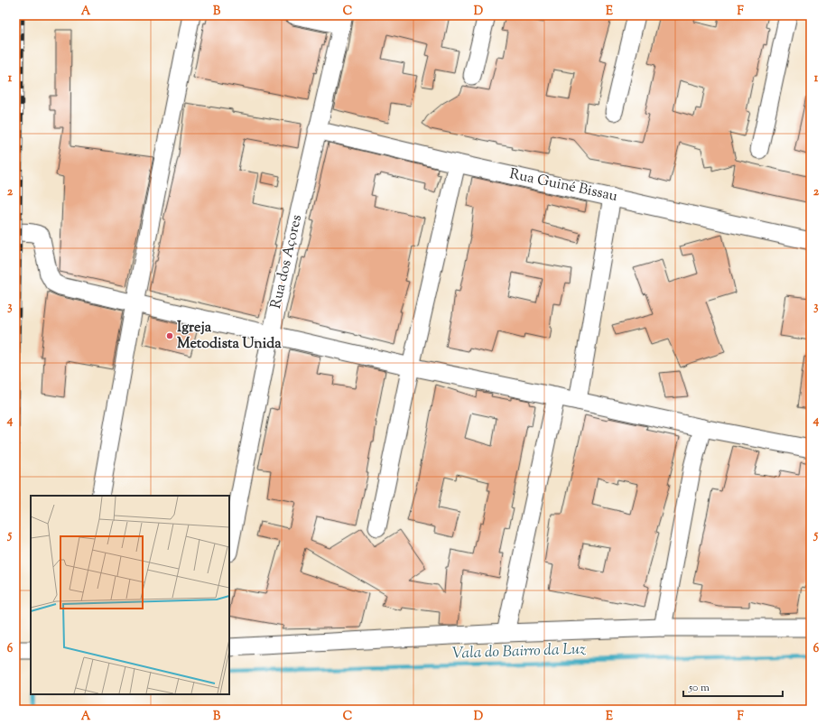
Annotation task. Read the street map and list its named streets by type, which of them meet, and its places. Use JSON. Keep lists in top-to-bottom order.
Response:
{
  "streets": {
    "street": ["Rua Guiné Bissau", "Rua dos Açores"]
  },
  "crossings": [
    ["Rua Guiné Bissau", "Rua dos Açores"]
  ],
  "water": ["Vala do Bairro da Luz"],
  "places": ["Igreja Metodista Unida"],
  "scale_bar": "50 m",
  "grid": {
    "columns": [
      "A",
      "B",
      "C",
      "D",
      "E",
      "F"
    ],
    "rows": [
      "1",
      "2",
      "3",
      "4",
      "5",
      "6"
    ]
  }
}
